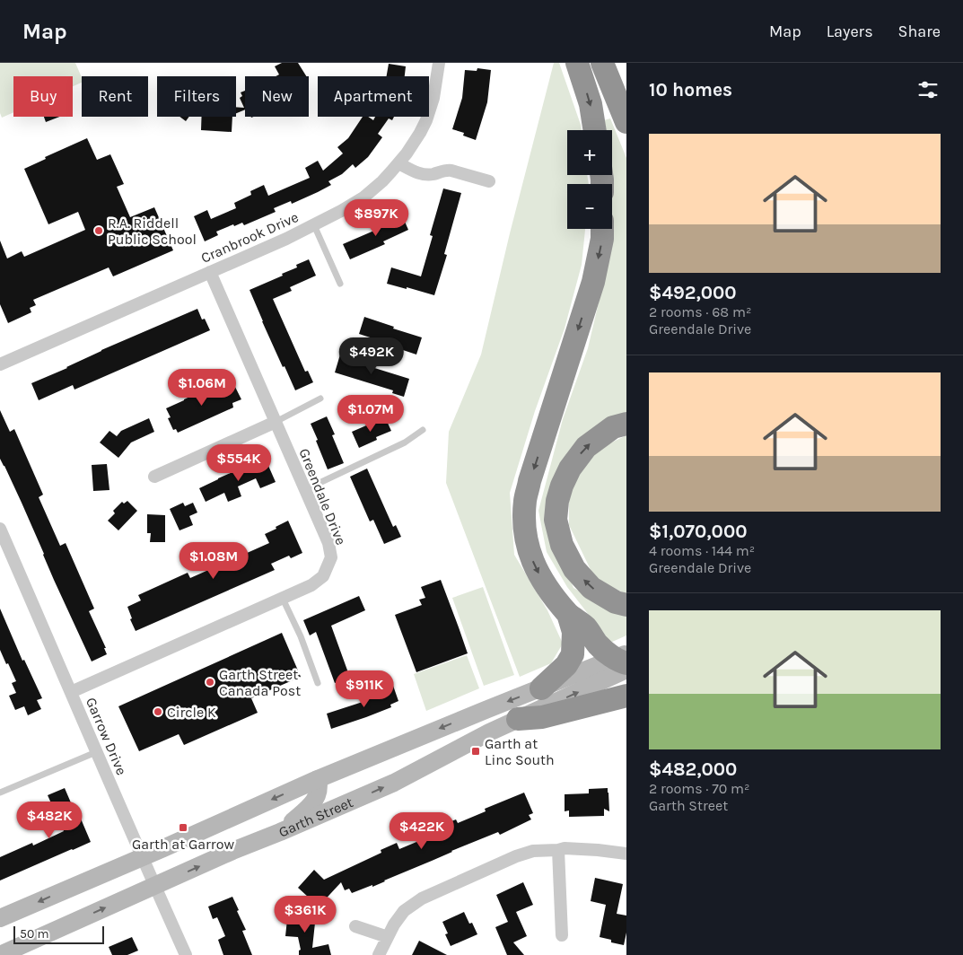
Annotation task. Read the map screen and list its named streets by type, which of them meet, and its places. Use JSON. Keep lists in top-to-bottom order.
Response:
{
  "streets": {
    "main road": ["Garth Street"],
    "street": ["Cranbrook Drive", "Greendale Drive", "Garrow Drive"]
  },
  "crossings": [
    ["Cranbrook Drive", "Greendale Drive"],
    ["Greendale Drive", "Garrow Drive"],
    ["Garrow Drive", "Garth Street"]
  ],
  "places": {
    "other": ["R.A. Riddell Public School", "Garth Street Canada Post", "Circle K"],
    "transit": ["Garth at Linc South", "Garth at Garrow"]
  },
  "scale_bar": "50 m",
  "page": {
    "header": "Map",
    "nav": ["Map", "Layers", "Share"],
    "heading": "10 homes",
    "chip": [
      "Buy",
      "Rent",
      "Filters",
      "New",
      "Apartment"
    ],
    "list": [
      {
        "name": "$492,000",
        "note": "2 rooms · 68 m² · Greendale Drive"
      },
      {
        "name": "$1,070,000",
        "note": "4 rooms · 144 m² · Greendale Drive"
      },
      {
        "name": "$482,000",
        "note": "2 rooms · 70 m² · Garth Street"
      }
    ],
    "map_buttons": ["+", "−"],
    "price": [
      "$897K",
      "$492K",
      "$1.06M",
      "$1.07M",
      "$554K",
      "$1.08M",
      "$911K",
      "$482K",
      "$422K",
      "$361K"
    ],
    "scale": "50 m"
  }
}
